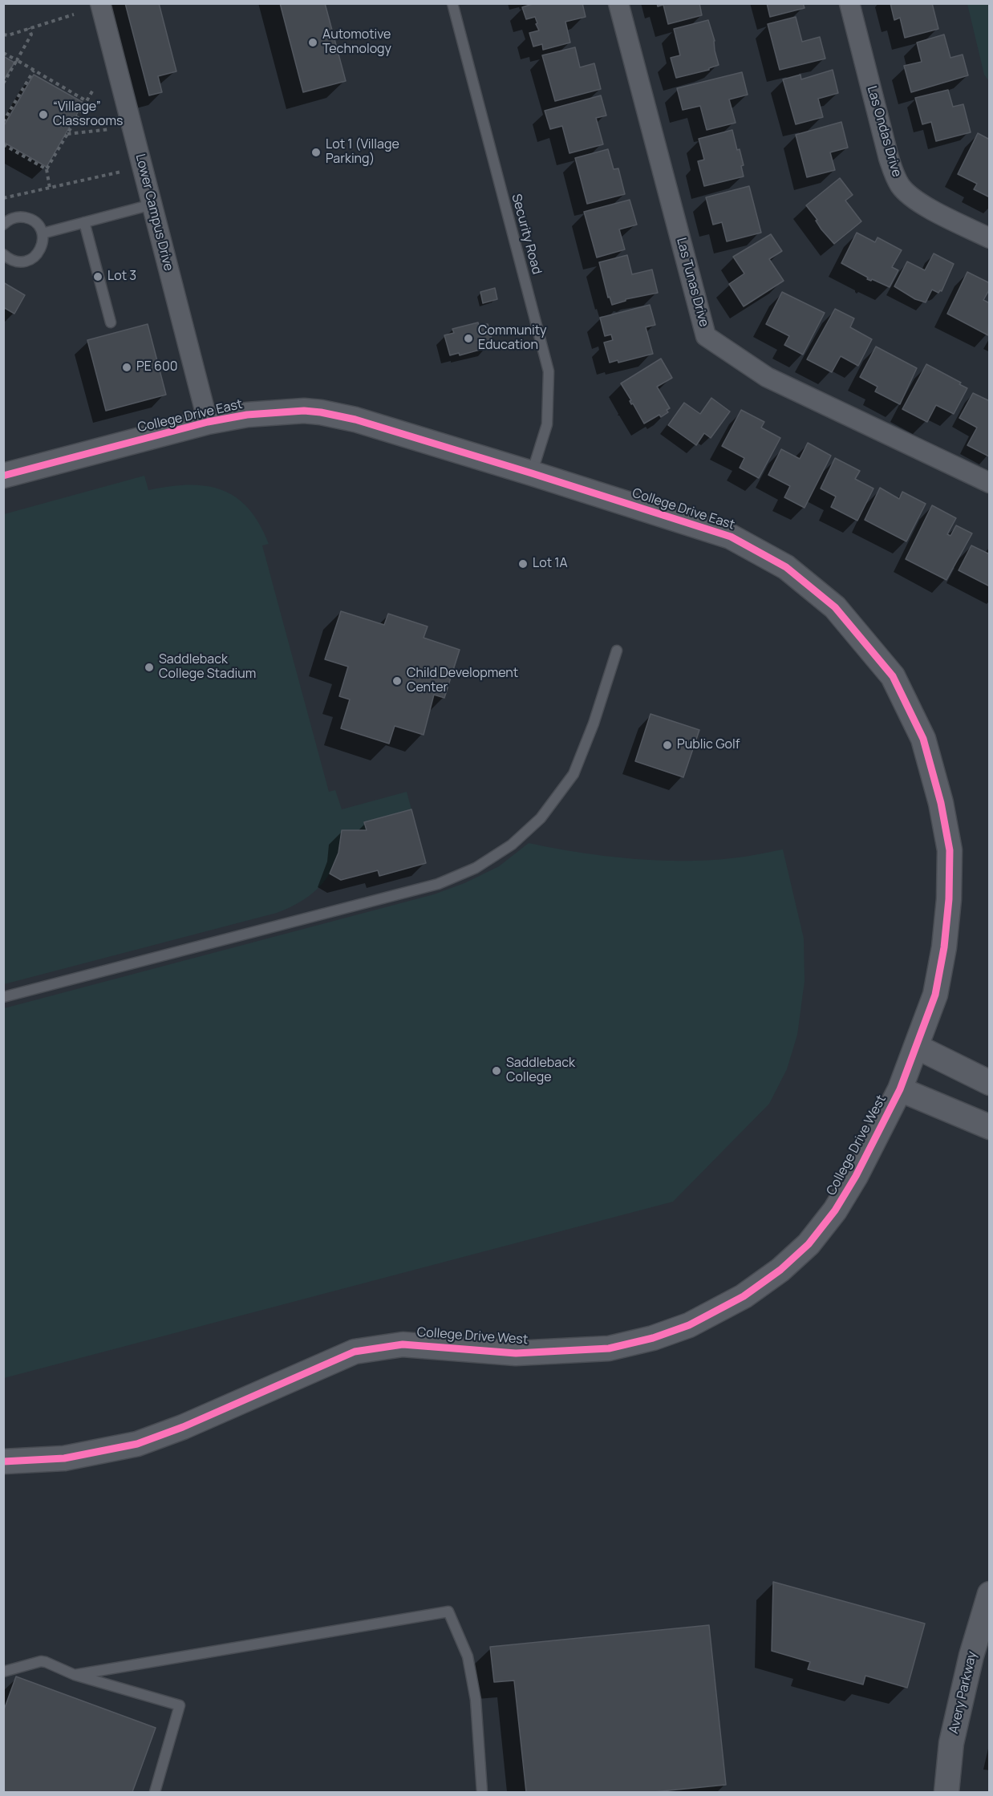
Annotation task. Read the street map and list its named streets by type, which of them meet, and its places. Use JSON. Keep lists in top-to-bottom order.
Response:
{
  "streets": {
    "street": [
      "Las Ondas Drive",
      "Lower Campus Drive",
      "Las Tunas Drive",
      "College Drive East",
      "College Drive West",
      "Avery Parkway"
    ],
    "lane": ["Security Road"]
  },
  "crossings": [
    ["Lower Campus Drive", "College Drive East"],
    ["Security Road", "College Drive East"],
    ["College Drive East", "College Drive West"]
  ],
  "places": [
    "Automotive Technology",
    "“Village” Classrooms",
    "Lot 1 (Village Parking)",
    "Lot 3",
    "Community Education",
    "PE 600",
    "Lot 1A",
    "Saddleback College Stadium",
    "Child Development Center",
    "Public Golf",
    "Saddleback College"
  ]
}
